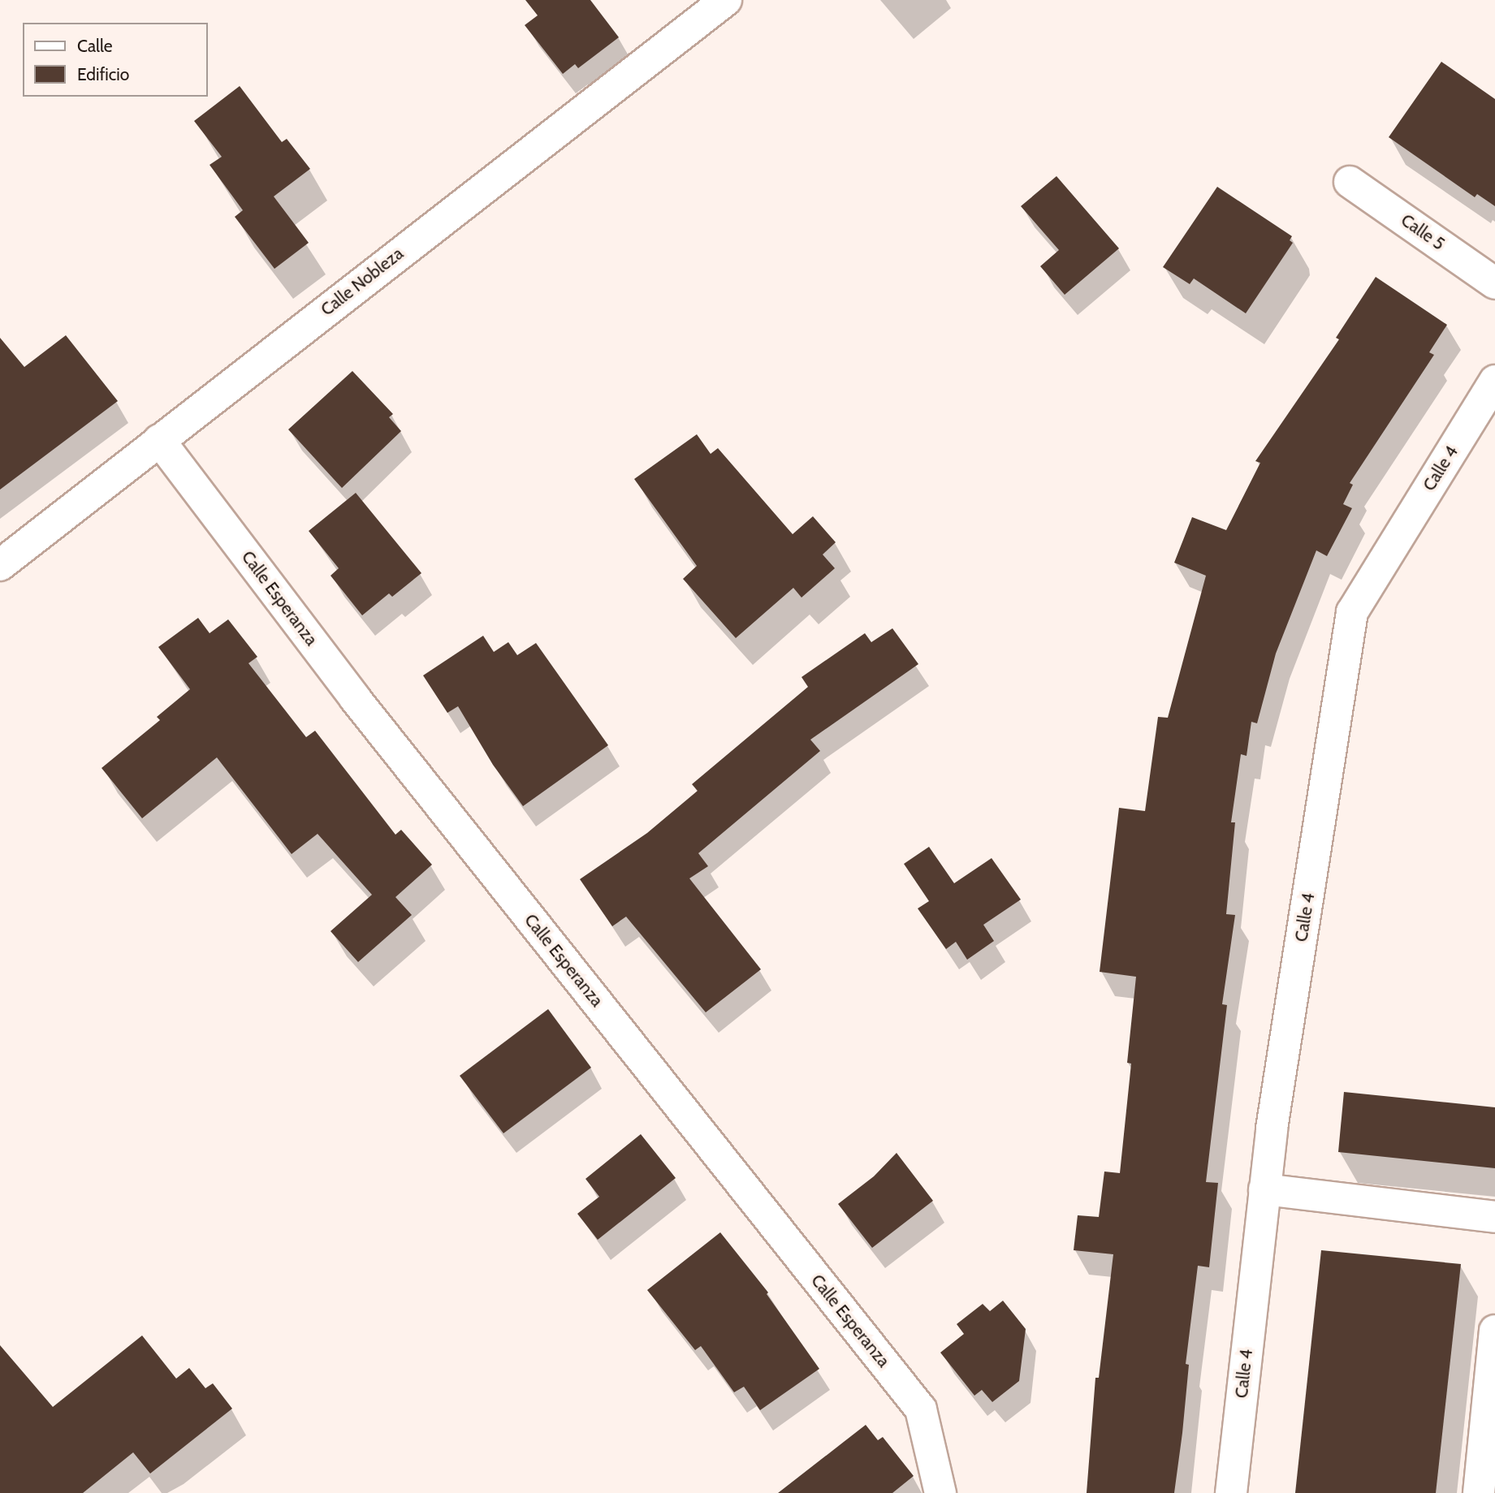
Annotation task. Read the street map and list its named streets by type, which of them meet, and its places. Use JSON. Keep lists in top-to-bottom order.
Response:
{
  "streets": {
    "street": [
      "Calle 5",
      "Calle Nobleza",
      "Calle 4",
      "Calle Esperanza"
    ]
  },
  "crossings": [
    ["Calle Nobleza", "Calle Esperanza"]
  ],
  "legend": ["Calle", "Edificio"]
}
